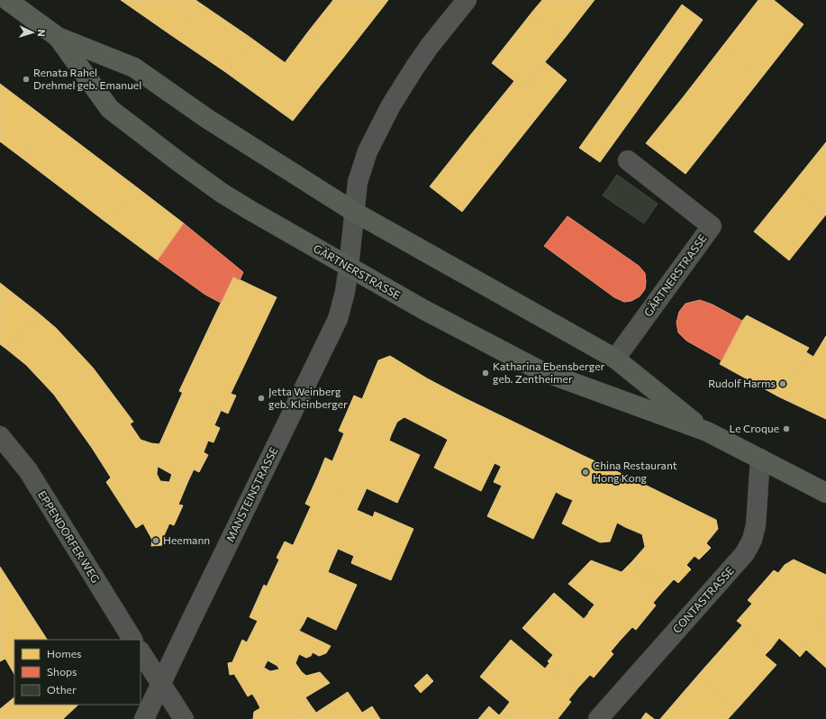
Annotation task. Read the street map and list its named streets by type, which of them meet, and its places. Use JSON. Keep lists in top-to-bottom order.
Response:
{
  "streets": {
    "main road": ["GÄRTNERSTRASSE"],
    "street": ["MANSTEINSTRASSE", "EPPENDORFER WEG", "CONTASTRASSE"]
  },
  "crossings": [
    ["GÄRTNERSTRASSE", "MANSTEINSTRASSE"],
    ["GÄRTNERSTRASSE", "CONTASTRASSE"]
  ],
  "places": [
    "Renata Rahel Drehmel geb. Emanuel",
    "Katharina Ebensberger geb. Zentheimer",
    "Rudolf Harms",
    "Jetta Weinberg geb. Kleinberger",
    "Le Croque",
    "China Restaurant Hong Kong",
    "Heemann"
  ],
  "legend": ["Homes", "Shops", "Other"],
  "north": "right"
}
